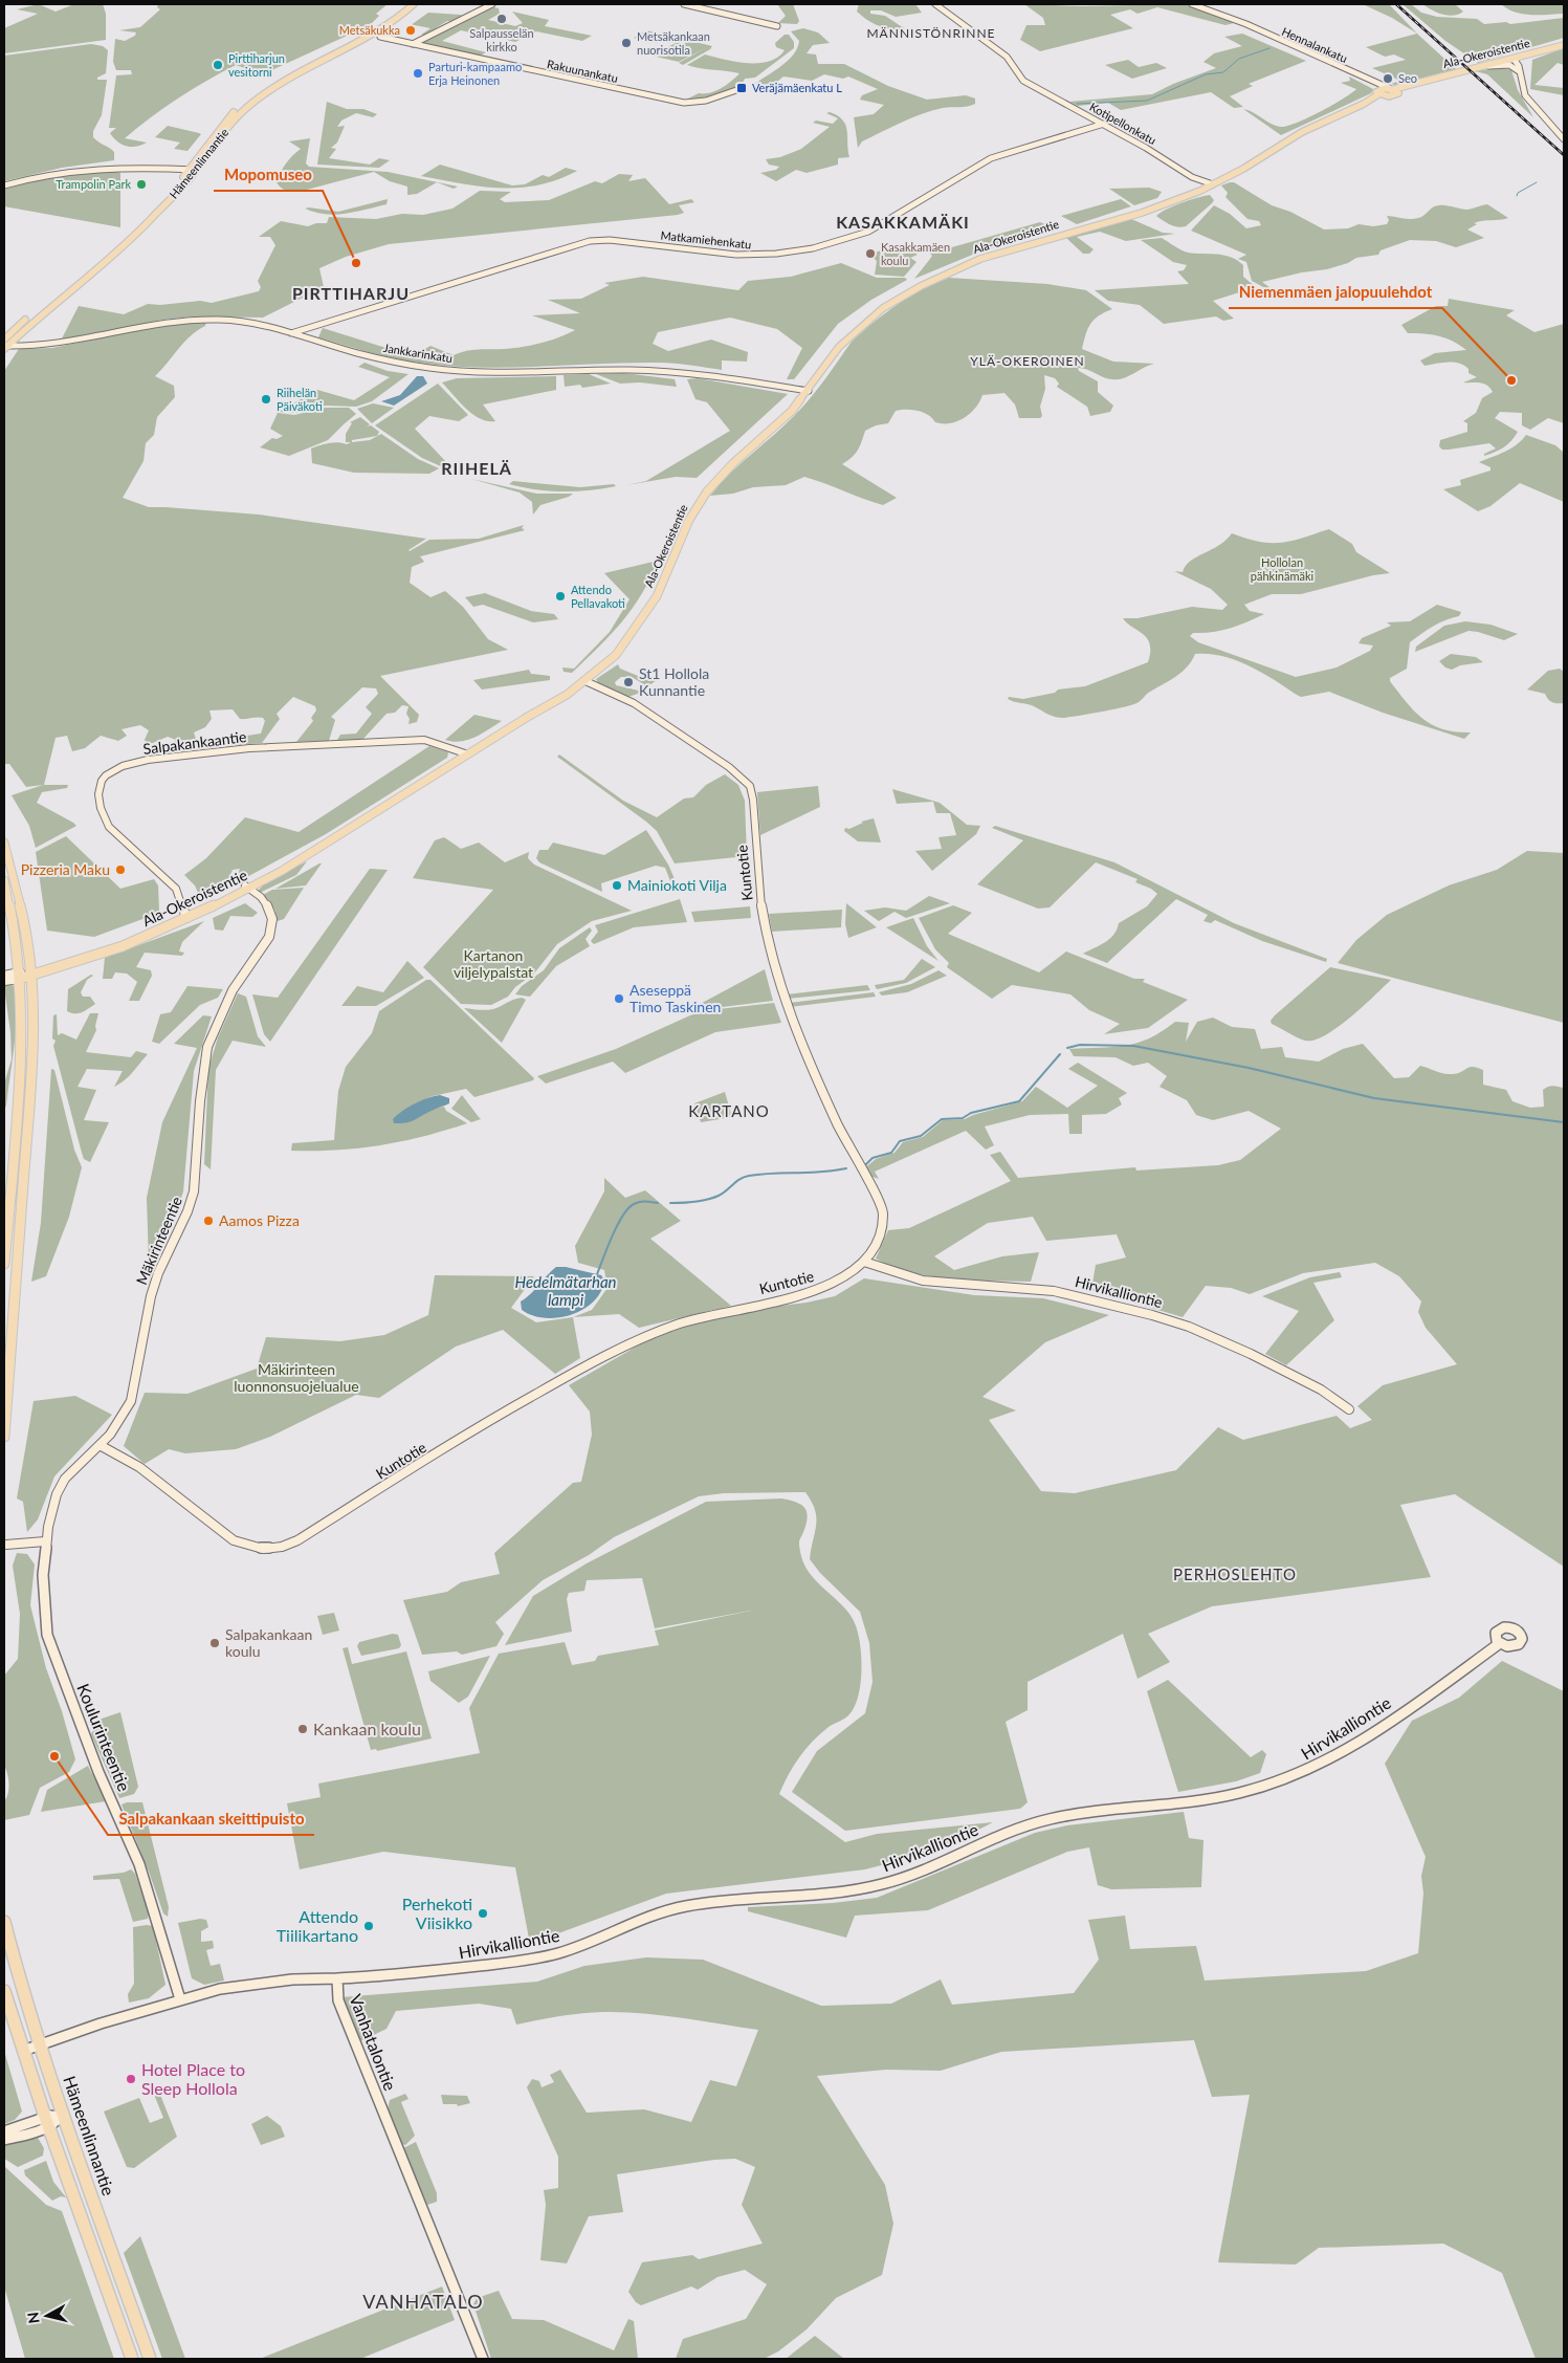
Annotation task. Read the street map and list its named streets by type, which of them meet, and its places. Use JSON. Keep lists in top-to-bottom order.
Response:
{
  "streets": {
    "main road": ["Ala-Okeroistentie", "Hämeenlinnantie"],
    "street": [
      "Hennalankatu",
      "Rakuunankatu",
      "Kotipellonkatu",
      "Matkamiehenkatu",
      "Jankkarinkatu",
      "Salpakankaantie",
      "Kuntotie",
      "Mäkirinteentie",
      "Hirvikalliontie",
      "Koulurinteentie",
      "Vanhatalontie"
    ]
  },
  "crossings": [
    ["Hennalankatu", "Ala-Okeroistentie"],
    ["Ala-Okeroistentie", "Kotipellonkatu"],
    ["Ala-Okeroistentie", "Jankkarinkatu"],
    ["Ala-Okeroistentie", "Salpakankaantie"],
    ["Ala-Okeroistentie", "Kuntotie"],
    ["Ala-Okeroistentie", "Mäkirinteentie"],
    ["Rakuunankatu", "Hämeenlinnantie"],
    ["Kotipellonkatu", "Matkamiehenkatu"],
    ["Hämeenlinnantie", "Jankkarinkatu"],
    ["Matkamiehenkatu", "Jankkarinkatu"],
    ["Kuntotie", "Mäkirinteentie"],
    ["Kuntotie", "Hirvikalliontie"],
    ["Mäkirinteentie", "Koulurinteentie"],
    ["Hirvikalliontie", "Vanhatalontie"]
  ],
  "districts": [
    "MÄNNISTÖNRINNE",
    "KASAKKAMÄKI",
    "PIRTTIHARJU",
    "YLÄ-OKEROINEN",
    "RIIHELÄ",
    "KARTANO",
    "PERHOSLEHTO",
    "VANHATALO"
  ],
  "water": ["Hedelmätarhan lampi"],
  "parks": ["Hollolan pähkinämäki", "Kartanon viljelypalstat", "Mäkirinteen luonnonsuojelualue"],
  "places": {
    "other": [
      "Salpausselän kirkko",
      "Metsäkukka",
      "Metsäkankaan nuorisotila",
      "Pirttiharjun vesitorni",
      "Parturi-kampaamo Erja Heinonen",
      "Seo",
      "Trampolin Park",
      "Kasakkamäen koulu",
      "Mopomuseo",
      "Niemenmäen jalopuulehdot",
      "Riihelän Päiväkoti",
      "Attendo Pellavakoti",
      "St1 Hollola Kunnantie",
      "Pizzeria Maku",
      "Mainiokoti Vilja",
      "Aseseppä Timo Taskinen",
      "Aamos Pizza",
      "Salpakankaan koulu",
      "Kankaan koulu",
      "Salpakankaan skeittipuisto",
      "Perhekoti Viisikko",
      "Attendo Tiilikartano",
      "Hotel Place to Sleep Hollola"
    ],
    "transit": ["Veräjämäenkatu L"]
  },
  "north": "left"
}
